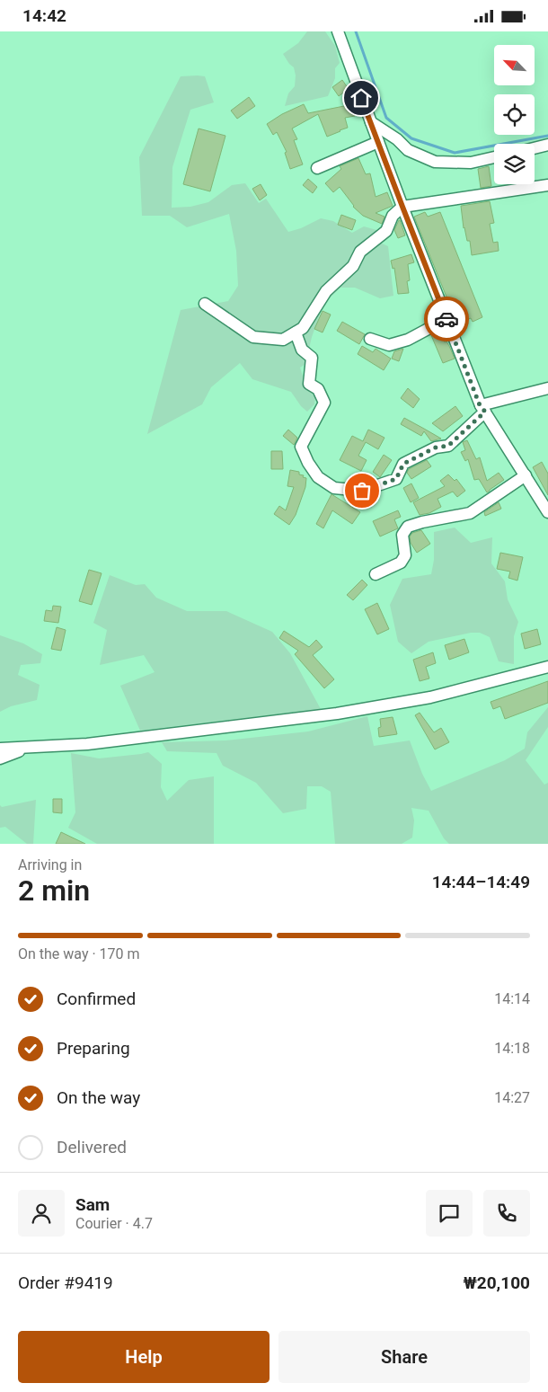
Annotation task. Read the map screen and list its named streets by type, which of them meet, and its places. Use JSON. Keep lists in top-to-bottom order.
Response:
{
  "north": "top left",
  "page": {
    "status": "14:42",
    "heading": ["2 min", "Arriving in", "14:44–14:49"],
    "panel": [
      "Sam",
      "Courier · 4.7",
      "Order #9419",
      "₩20,100"
    ],
    "bar": "On the way · 170 m",
    "list": [
      ["Confirmed", "14:14"],
      ["Preparing", "14:18"],
      ["On the way", "14:27"],
      "Delivered"
    ],
    "buttons": ["Help", "Share"]
  }
}
